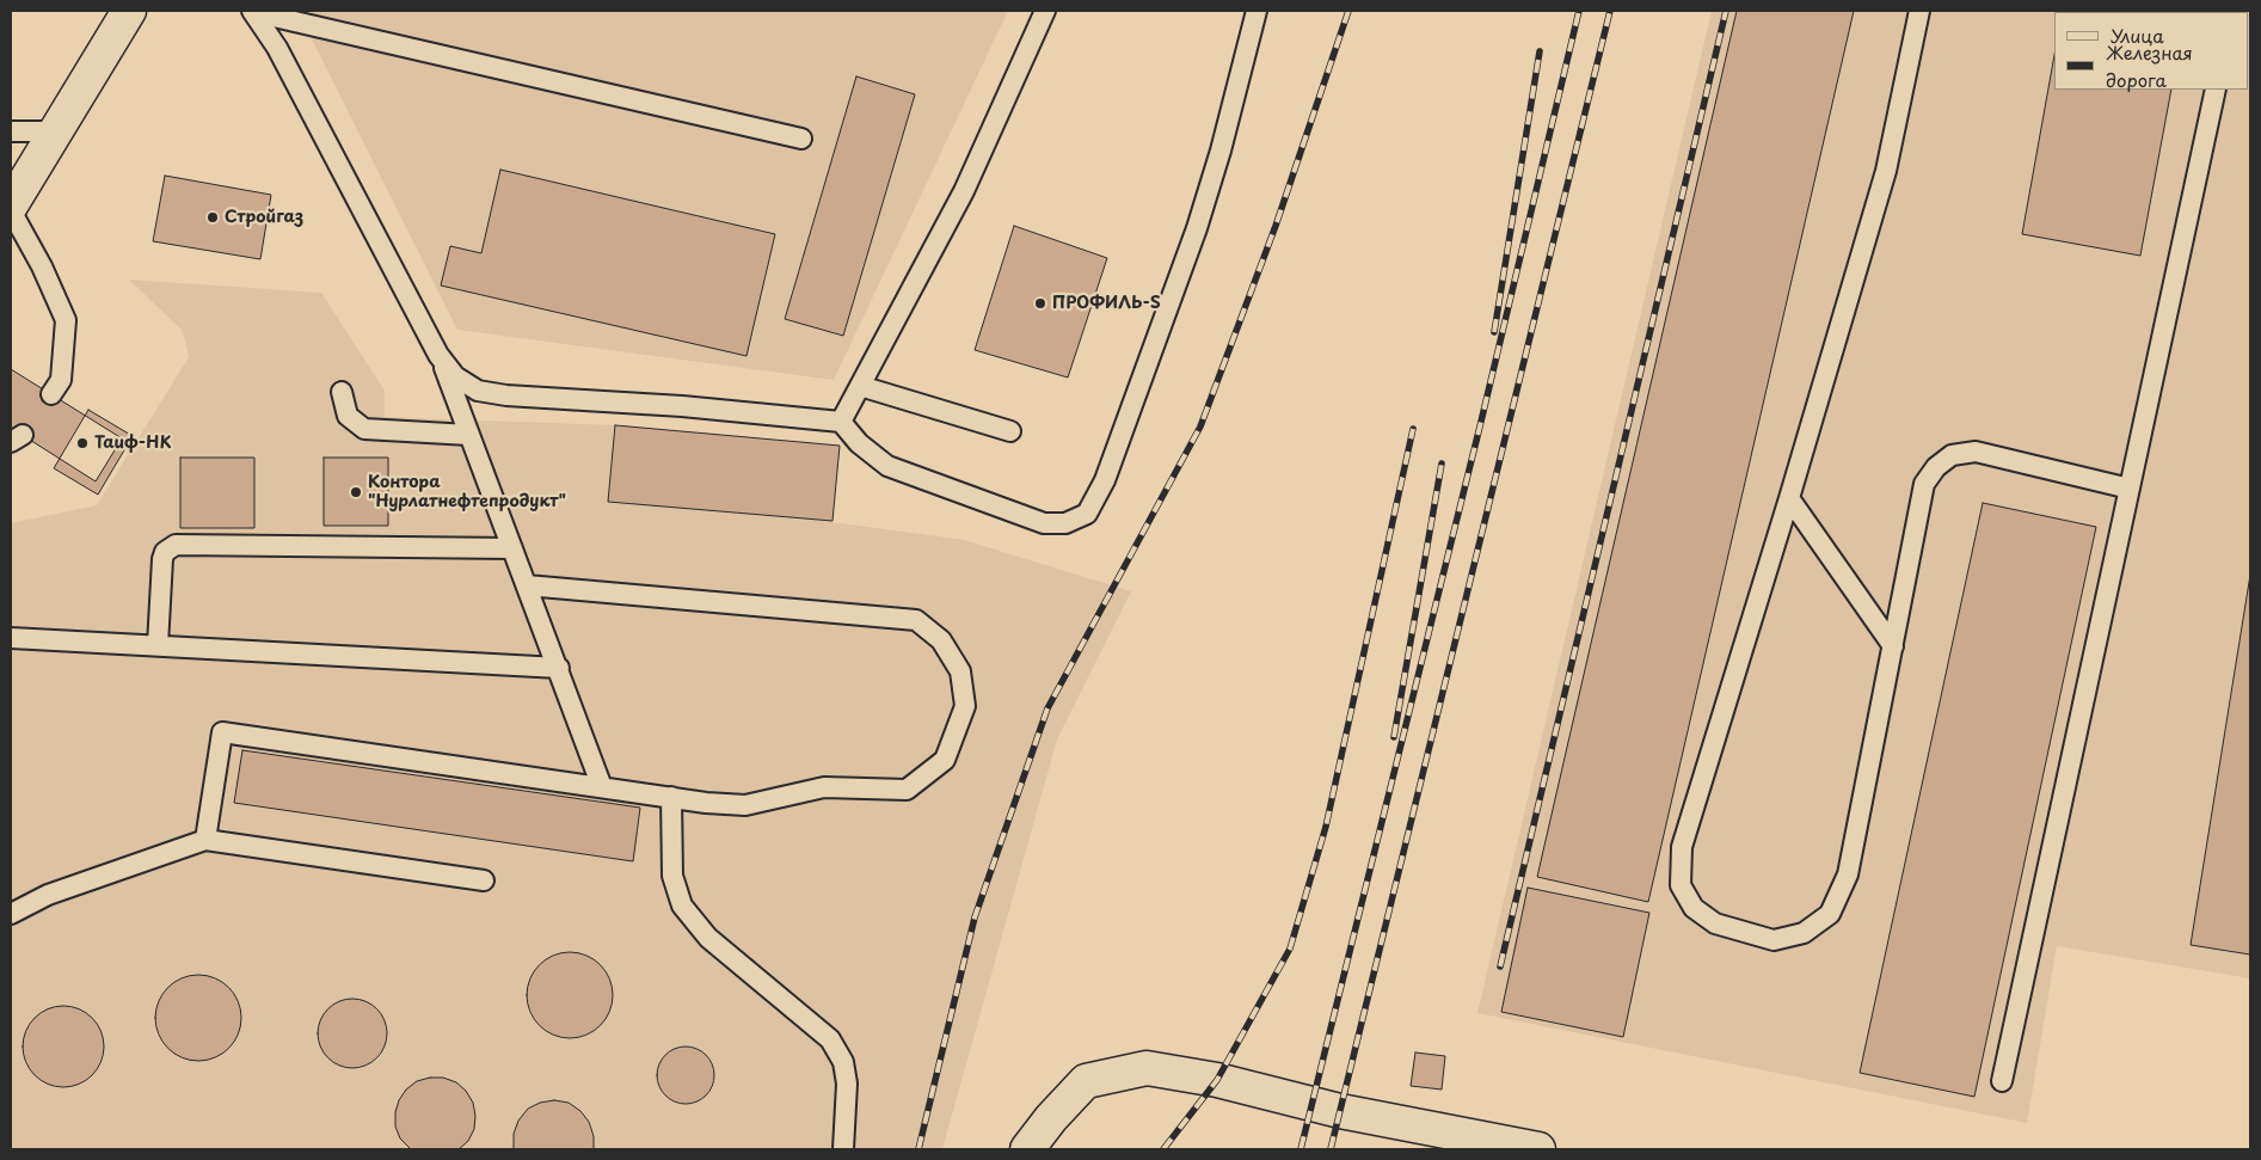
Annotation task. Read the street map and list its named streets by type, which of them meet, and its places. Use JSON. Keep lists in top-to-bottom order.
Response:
{
  "places": [
    "Стройгаз",
    "ПРОФИЛЬ-S",
    "Таиф-НК",
    "Контора \"Нурлатнефтепродукт\""
  ],
  "legend": ["Улица", "Железная дорога"]
}
